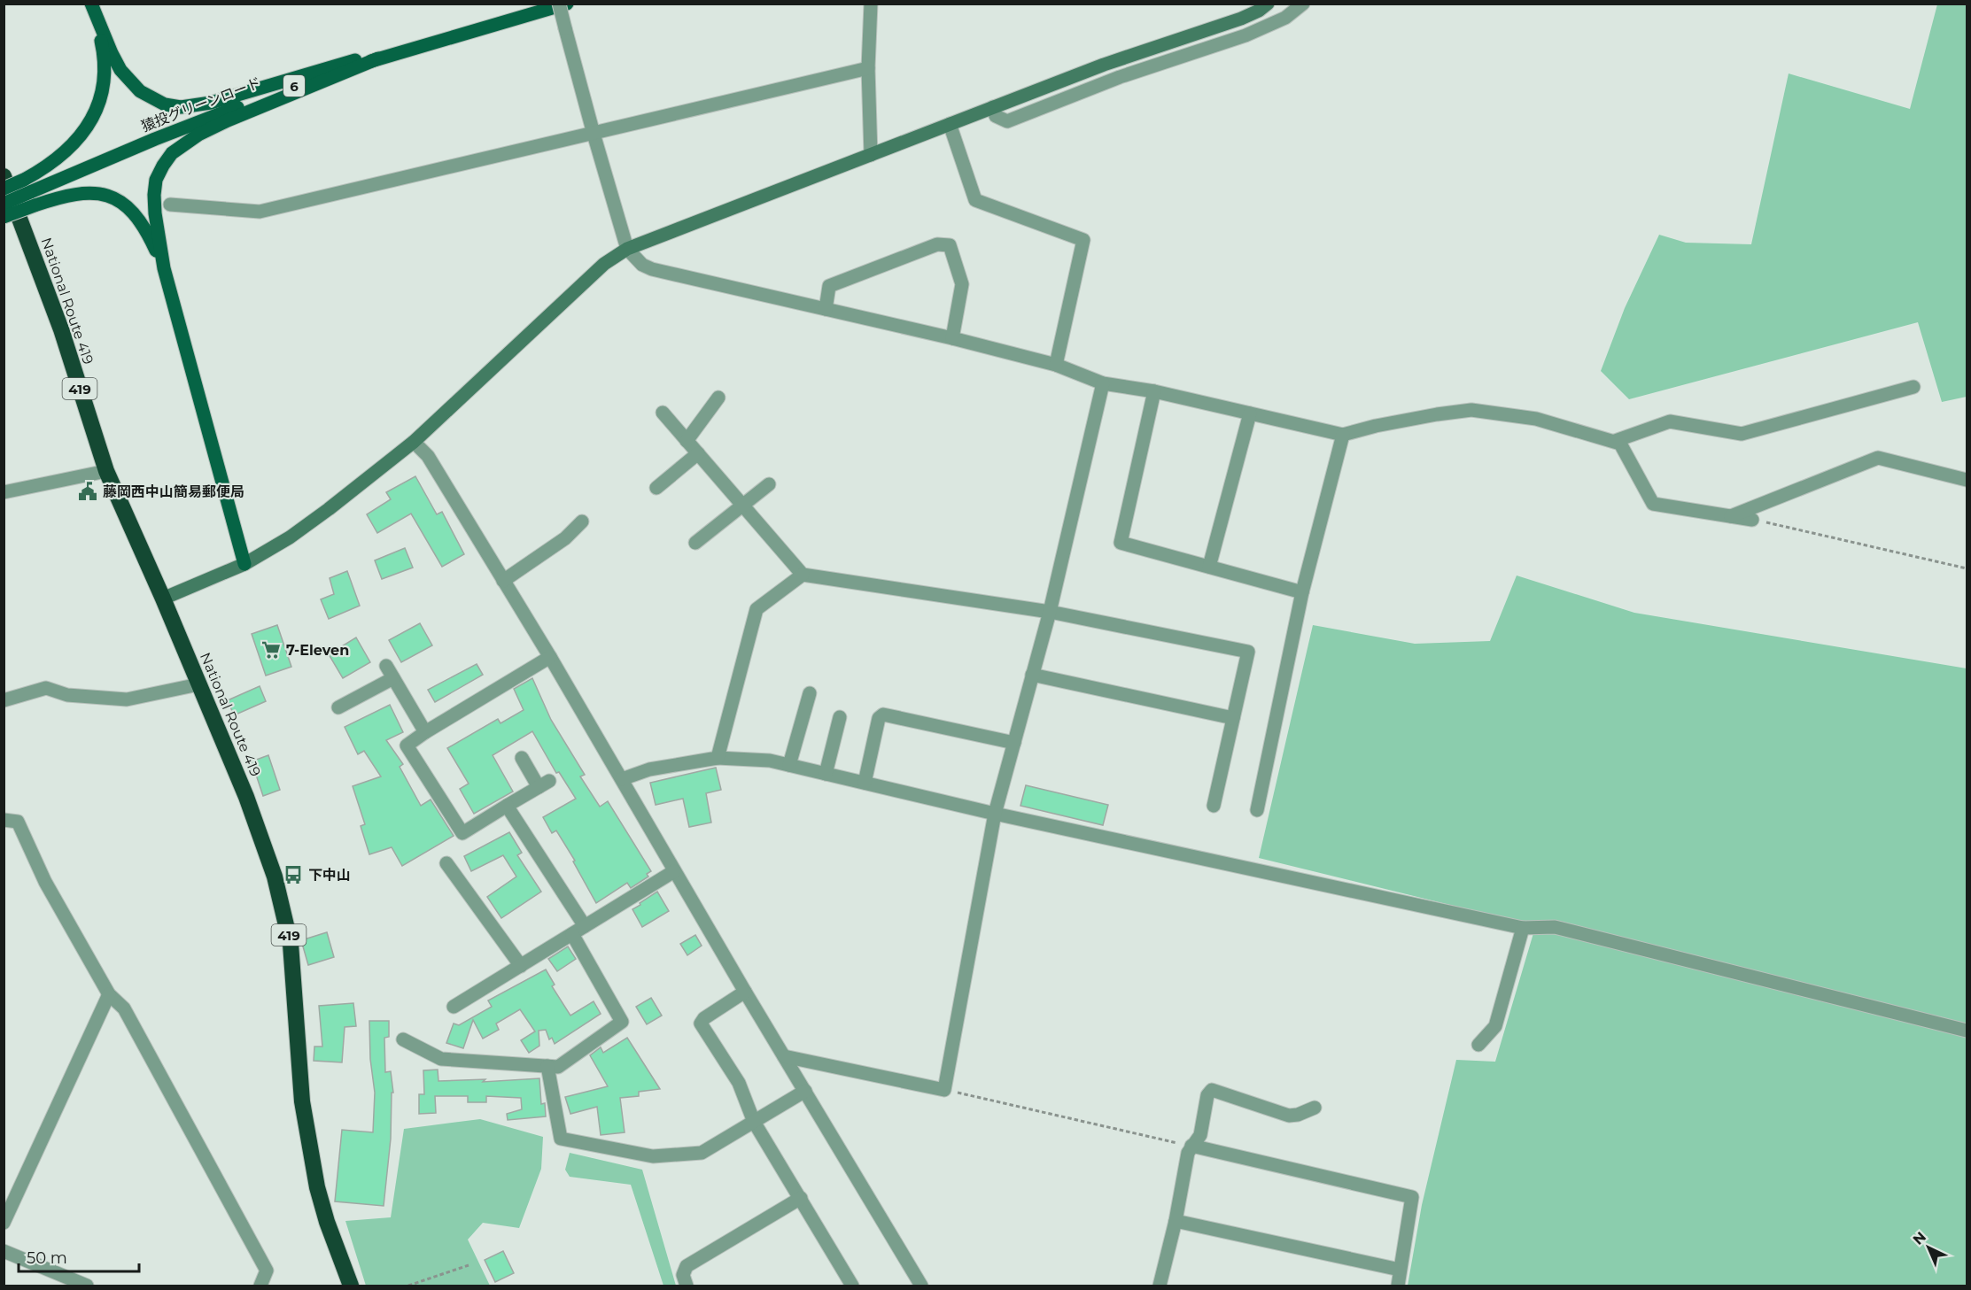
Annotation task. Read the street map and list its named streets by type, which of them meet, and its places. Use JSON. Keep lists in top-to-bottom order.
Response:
{
  "streets": {
    "highway": ["National Route 419", "419"],
    "main road": ["6", "猿投グリーンロード"]
  },
  "places": {
    "public building": ["藤岡西中山簡易郵便局"],
    "supermarket": ["7-Eleven"],
    "bus stop": ["下中山"]
  },
  "scale_bar": "50 m",
  "north": "top left"
}
